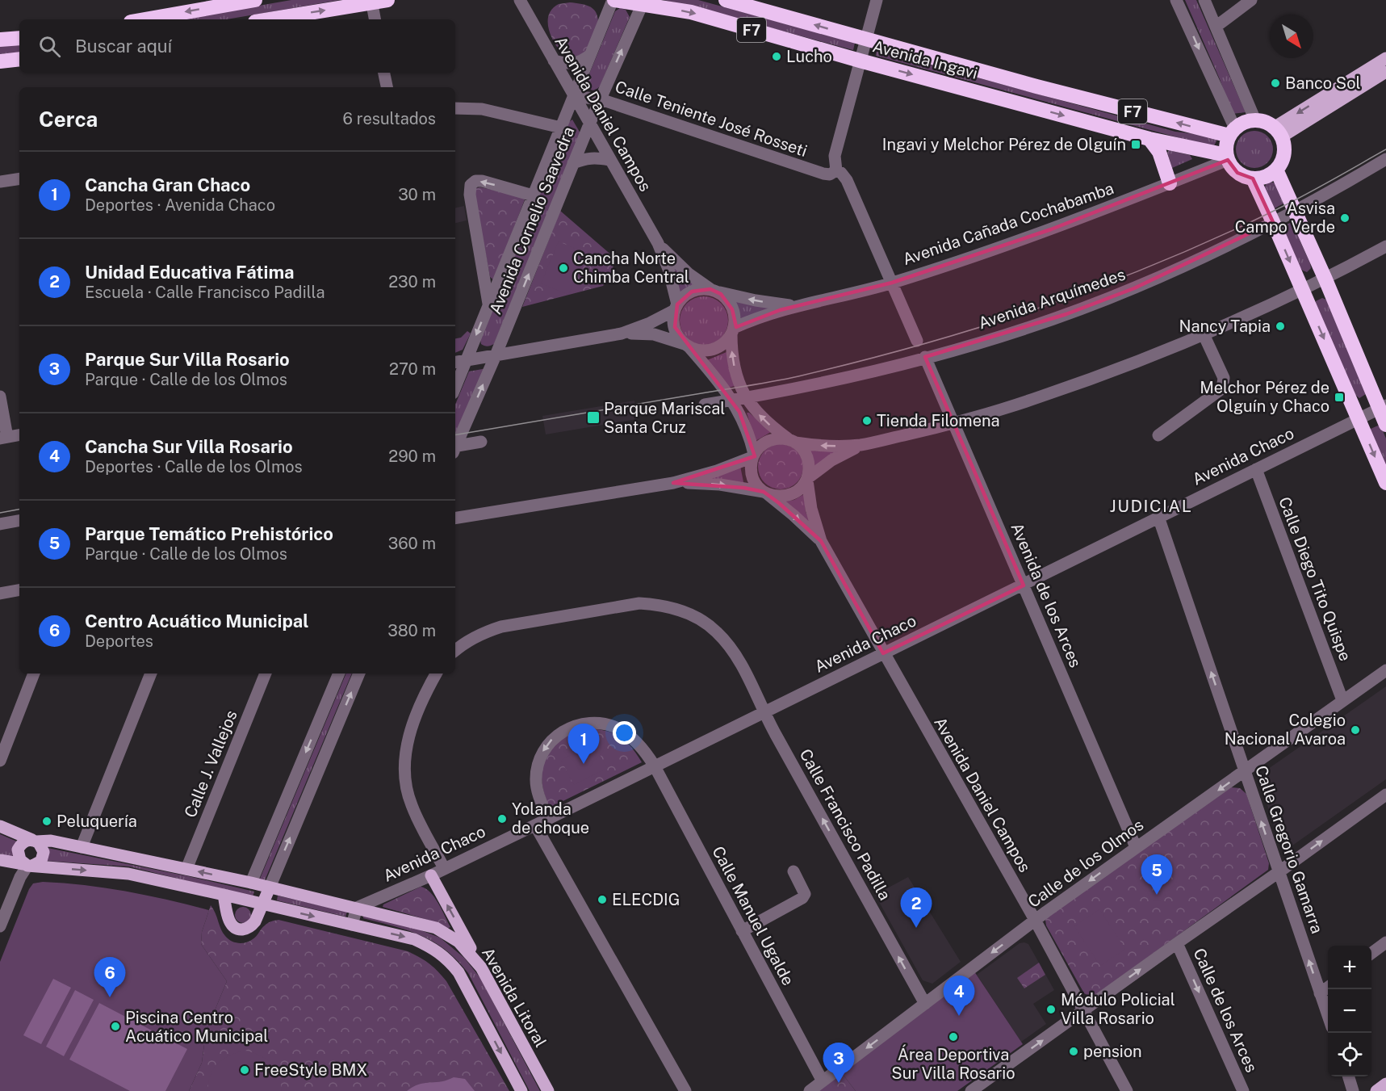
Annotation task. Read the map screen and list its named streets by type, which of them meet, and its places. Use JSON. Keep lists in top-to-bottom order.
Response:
{
  "streets": {
    "highway": ["F7", "Avenida Ingavi"],
    "main road": ["Avenida Litoral"],
    "street": [
      "Avenida Daniel Campos",
      "Calle Teniente José Rosseti",
      "Avenida Cornelio Saavedra",
      "Avenida Cañada Cochabamba",
      "Avenida Arquímedes",
      "Avenida Chaco",
      "Calle Diego Tito Quispe",
      "Avenida de los Arces",
      "Calle J. Vallejos",
      "Calle Francisco Padilla",
      "Calle Gregorio Gamarra",
      "Calle de los Olmos",
      "Calle Manuel Ugalde",
      "Calle de los Arces"
    ]
  },
  "crossings": [
    ["Avenida Ingavi", "Avenida Cornelio Saavedra"],
    ["Avenida Ingavi", "Avenida Cañada Cochabamba"],
    ["Avenida Daniel Campos", "Calle Teniente José Rosseti"],
    ["Avenida Daniel Campos", "Avenida Cornelio Saavedra"],
    ["Avenida Daniel Campos", "Avenida Cañada Cochabamba"],
    ["Avenida Daniel Campos", "Avenida Chaco"],
    ["Avenida Daniel Campos", "Calle de los Olmos"],
    ["Calle Teniente José Rosseti", "Avenida Cornelio Saavedra"],
    ["Avenida Arquímedes", "Avenida de los Arces"],
    ["Avenida Chaco", "Calle Diego Tito Quispe"],
    ["Avenida Chaco", "Avenida de los Arces"],
    ["Avenida Chaco", "Calle Francisco Padilla"],
    ["Avenida Chaco", "Calle Gregorio Gamarra"],
    ["Avenida Chaco", "Calle Manuel Ugalde"],
    ["Avenida Chaco", "Avenida Litoral"],
    ["Calle Diego Tito Quispe", "Calle de los Olmos"],
    ["Avenida de los Arces", "Calle de los Olmos"],
    ["Calle Francisco Padilla", "Calle de los Olmos"],
    ["Calle Gregorio Gamarra", "Calle de los Olmos"],
    ["Calle de los Olmos", "Calle Manuel Ugalde"]
  ],
  "one_way": ["Calle Francisco Padilla", "Calle Gregorio Gamarra", "Calle de los Arces"],
  "districts": ["JUDICIAL"],
  "places": {
    "other": [
      "Lucho",
      "Banco Sol",
      "Asvisa Campo Verde",
      "Cancha Norte Chimba Central",
      "Nancy Tapia",
      "Tienda Filomena",
      "Colegio Nacional Avaroa",
      "Yolanda de choque",
      "Peluquería",
      "ELECDIG",
      "Módulo Policial Villa Rosario",
      "Piscina Centro Acuático Municipal",
      "Área Deportiva Sur Villa Rosario",
      "pension",
      "FreeStyle BMX"
    ],
    "transit": ["Ingavi y Melchor Pérez de Olguín", "Melchor Pérez de Olguín y Chaco", "Parque Mariscal Santa Cruz"]
  },
  "north": "bottom right",
  "page": {
    "search": "Buscar aquí",
    "heading": ["Cerca", "6 resultados"],
    "list": [
      {
        "mark": "1",
        "name": "Cancha Gran Chaco",
        "note": "Deportes · Avenida Chaco",
        "value": "30 m"
      },
      {
        "mark": "2",
        "name": "Unidad Educativa Fátima",
        "note": "Escuela · Calle Francisco Padilla",
        "value": "230 m"
      },
      {
        "mark": "3",
        "name": "Parque Sur Villa Rosario",
        "note": "Parque · Calle de los Olmos",
        "value": "270 m"
      },
      {
        "mark": "4",
        "name": "Cancha Sur Villa Rosario",
        "note": "Deportes · Calle de los Olmos",
        "value": "290 m"
      },
      {
        "mark": "5",
        "name": "Parque Temático Prehistórico",
        "note": "Parque · Calle de los Olmos",
        "value": "360 m"
      },
      {
        "mark": "6",
        "name": "Centro Acuático Municipal",
        "note": "Deportes",
        "value": "380 m"
      }
    ],
    "pins": [
      "1",
      "5",
      "2",
      "6",
      "4",
      "3"
    ],
    "map_buttons": ["+", "−"]
  }
}
